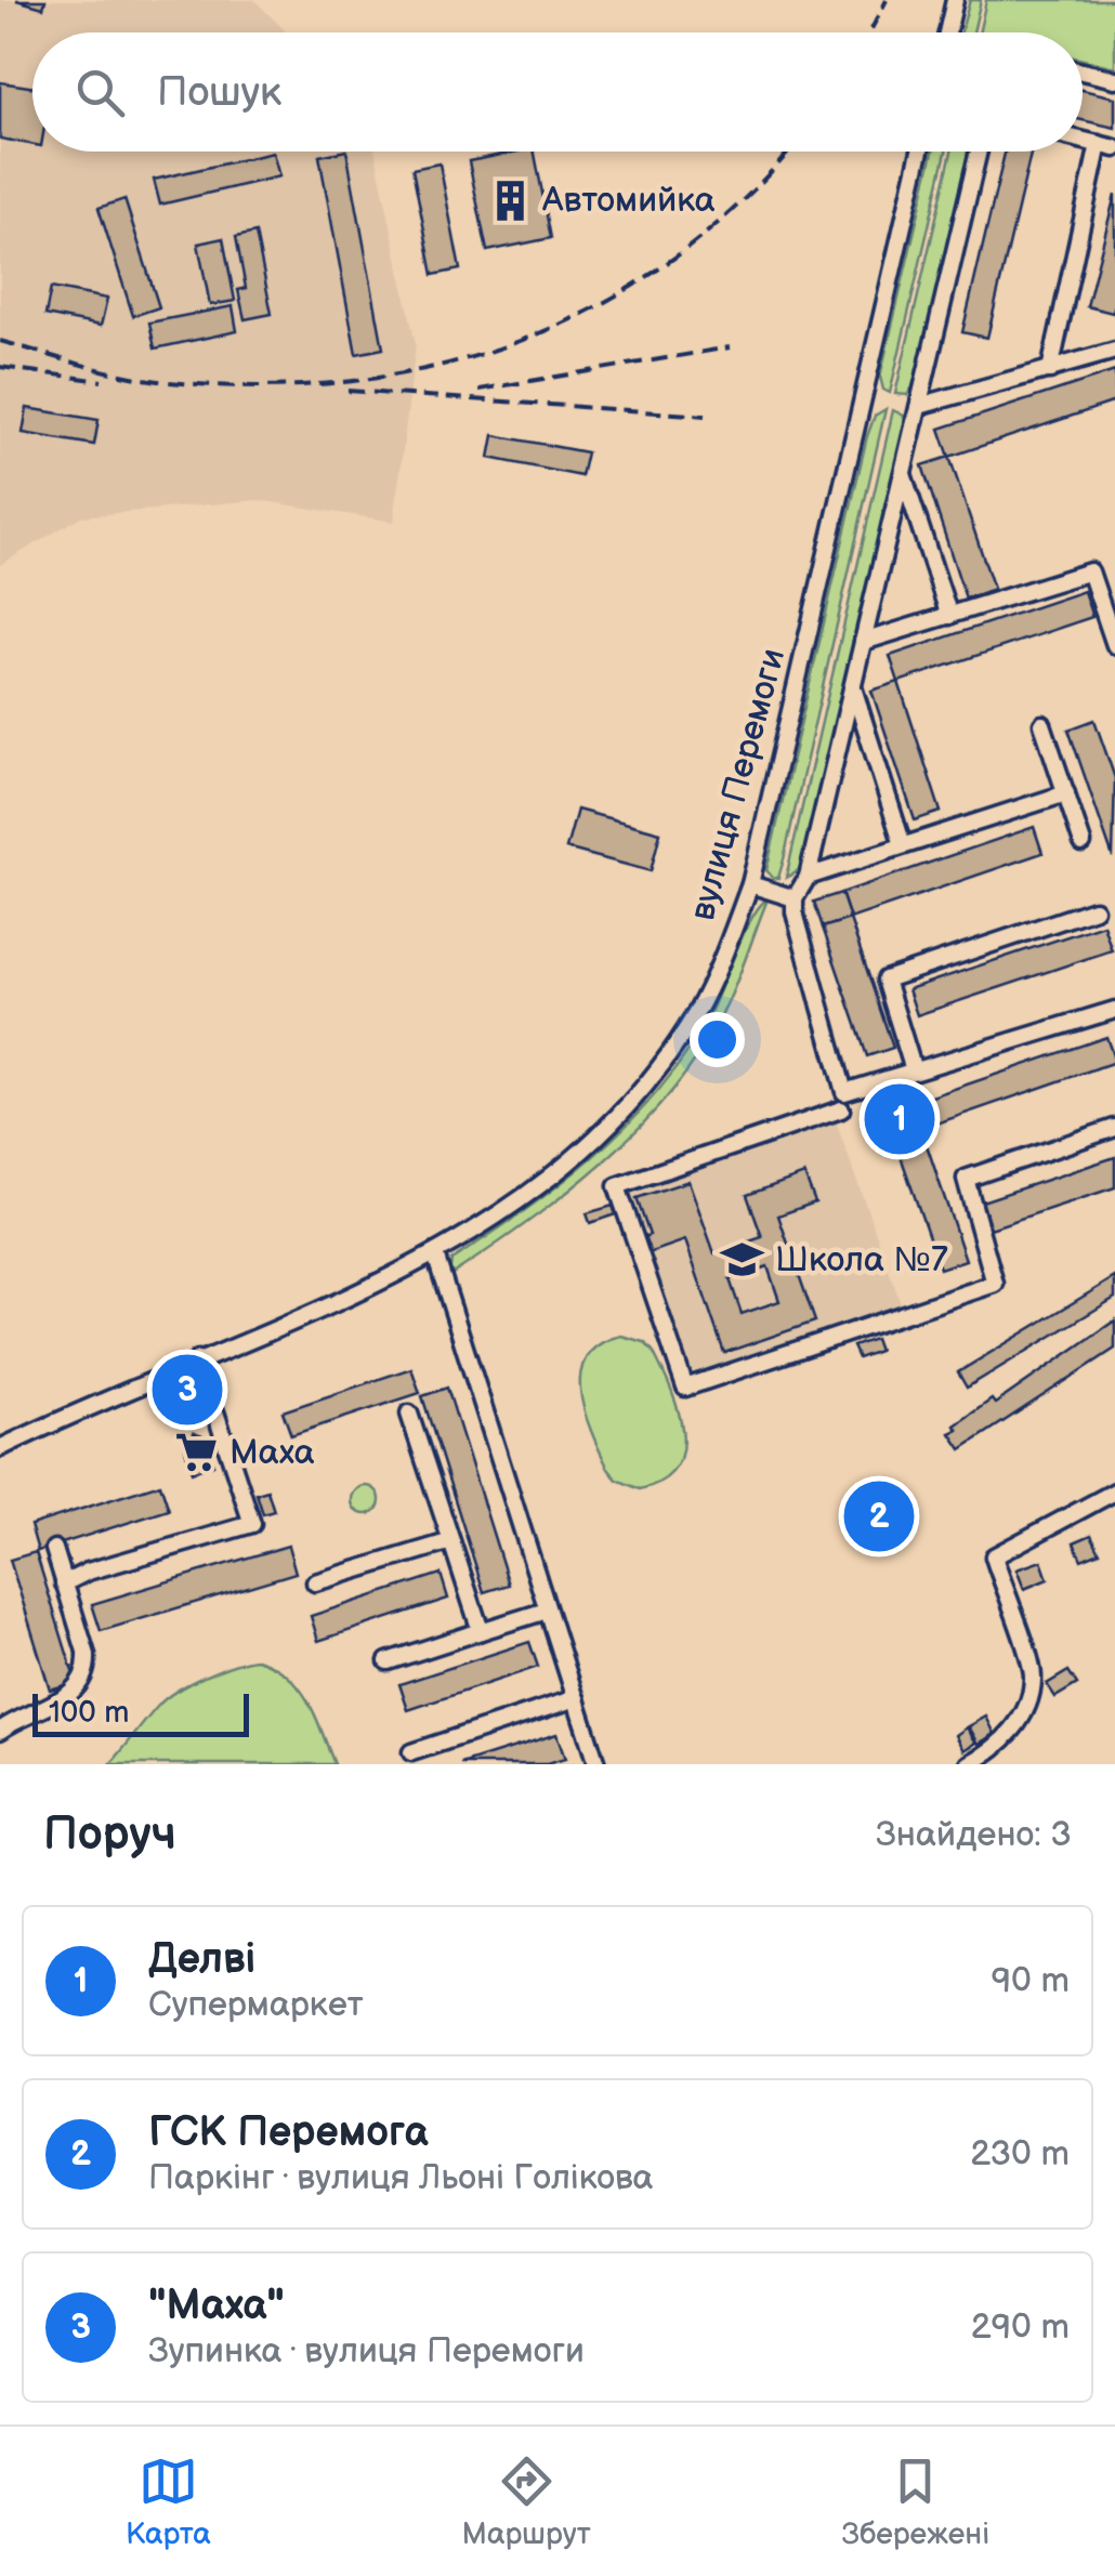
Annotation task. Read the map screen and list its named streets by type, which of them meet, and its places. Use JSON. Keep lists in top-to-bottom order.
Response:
{
  "streets": {
    "street": ["вулиця Перемоги"]
  },
  "places": {
    "building": ["Автомийка"],
    "school or university": ["Школа №7"],
    "supermarket": ["Маха"]
  },
  "scale_bar": "100 m",
  "page": {
    "search": "Пошук",
    "pins": ["1", "3", "2"],
    "scale": "100 m",
    "heading": ["Поруч", "Знайдено: 3"],
    "list": [
      {
        "mark": "1",
        "name": "Делві",
        "note": "Супермаркет",
        "value": "90 m"
      },
      {
        "mark": "2",
        "name": "ГСК Перемога",
        "note": "Паркінг · вулиця Льоні Голікова",
        "value": "230 m"
      },
      {
        "mark": "3",
        "name": "\"Маха\"",
        "note": "Зупинка · вулиця Перемоги",
        "value": "290 m"
      }
    ],
    "nav": ["Карта", "Маршрут", "Збережені"]
  }
}
